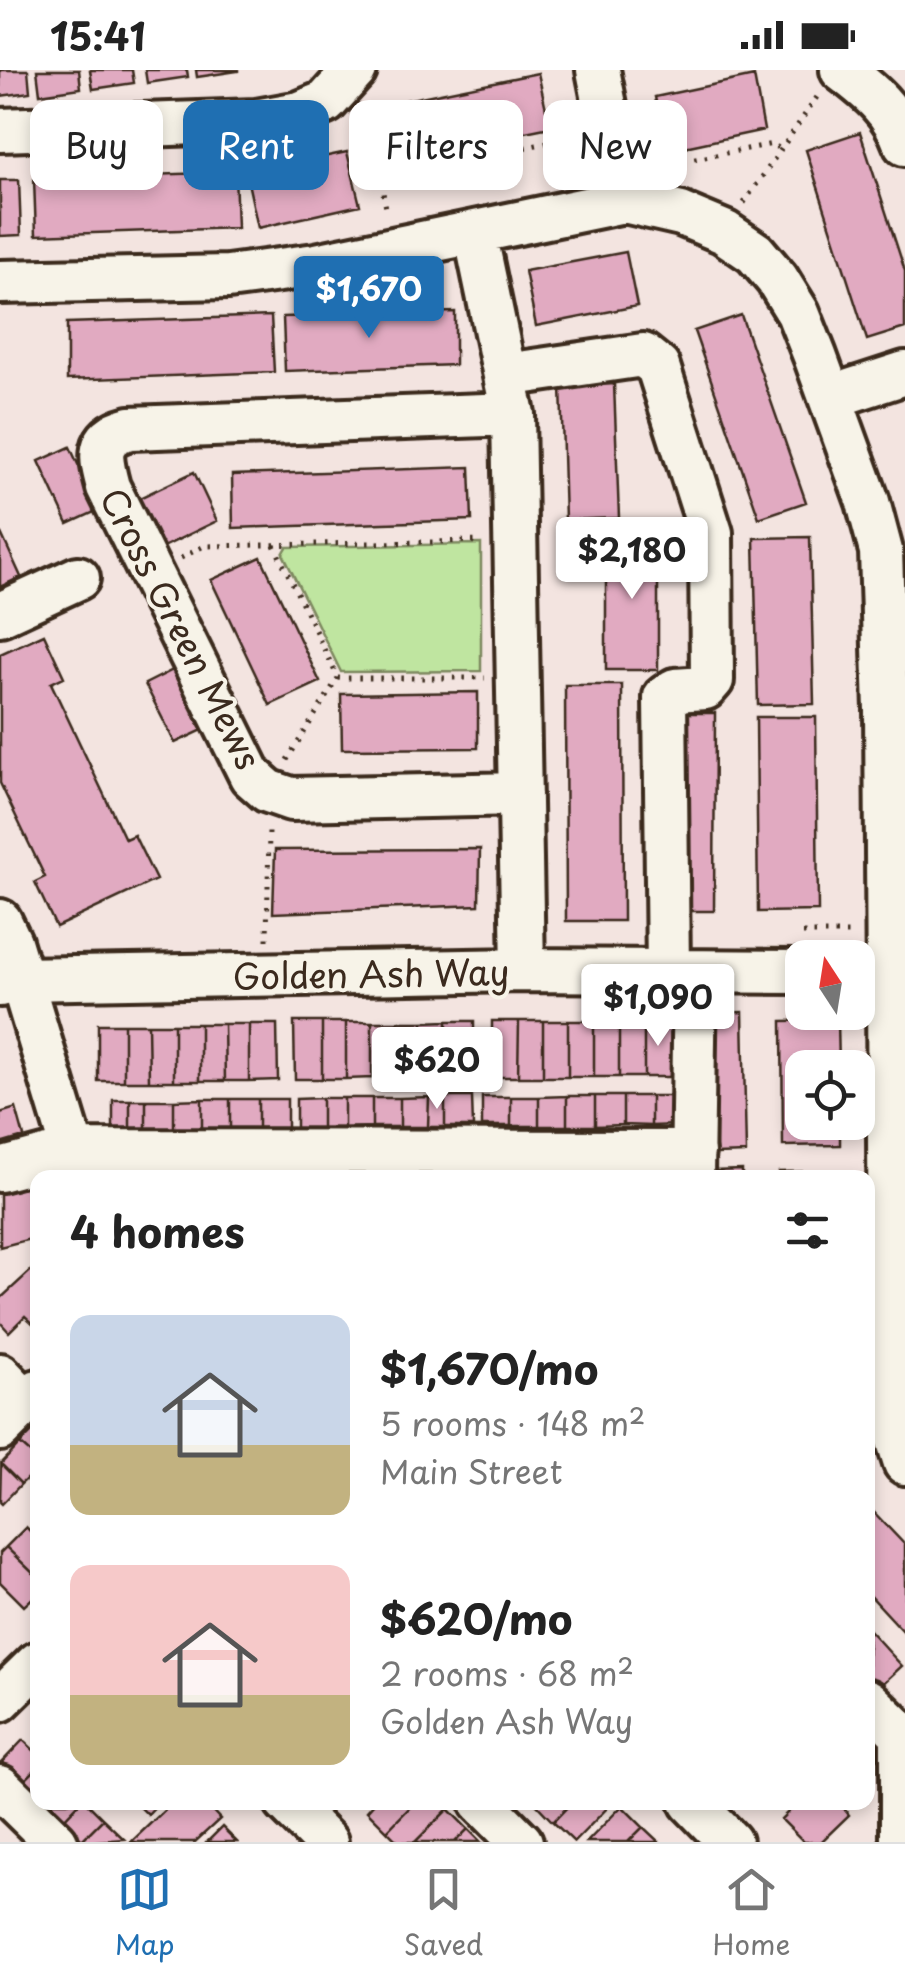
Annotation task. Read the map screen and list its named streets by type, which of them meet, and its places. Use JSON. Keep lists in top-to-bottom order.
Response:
{
  "streets": {
    "street": ["Cross Green Mews", "Golden Ash Way"]
  },
  "crossings": [
    ["Cross Green Mews", "Golden Ash Way"]
  ],
  "north": "top",
  "page": {
    "status": "15:41",
    "chip": [
      "Buy",
      "Rent",
      "Filters",
      "New"
    ],
    "price": [
      "$1,670",
      "$2,180",
      "$1,090",
      "$620"
    ],
    "heading": "4 homes",
    "list": [
      {
        "name": "$1,670/mo",
        "note": "5 rooms · 148 m² · Main Street"
      },
      {
        "name": "$620/mo",
        "note": "2 rooms · 68 m² · Golden Ash Way"
      }
    ],
    "tabs": ["Map", "Saved", "Home"]
  }
}
